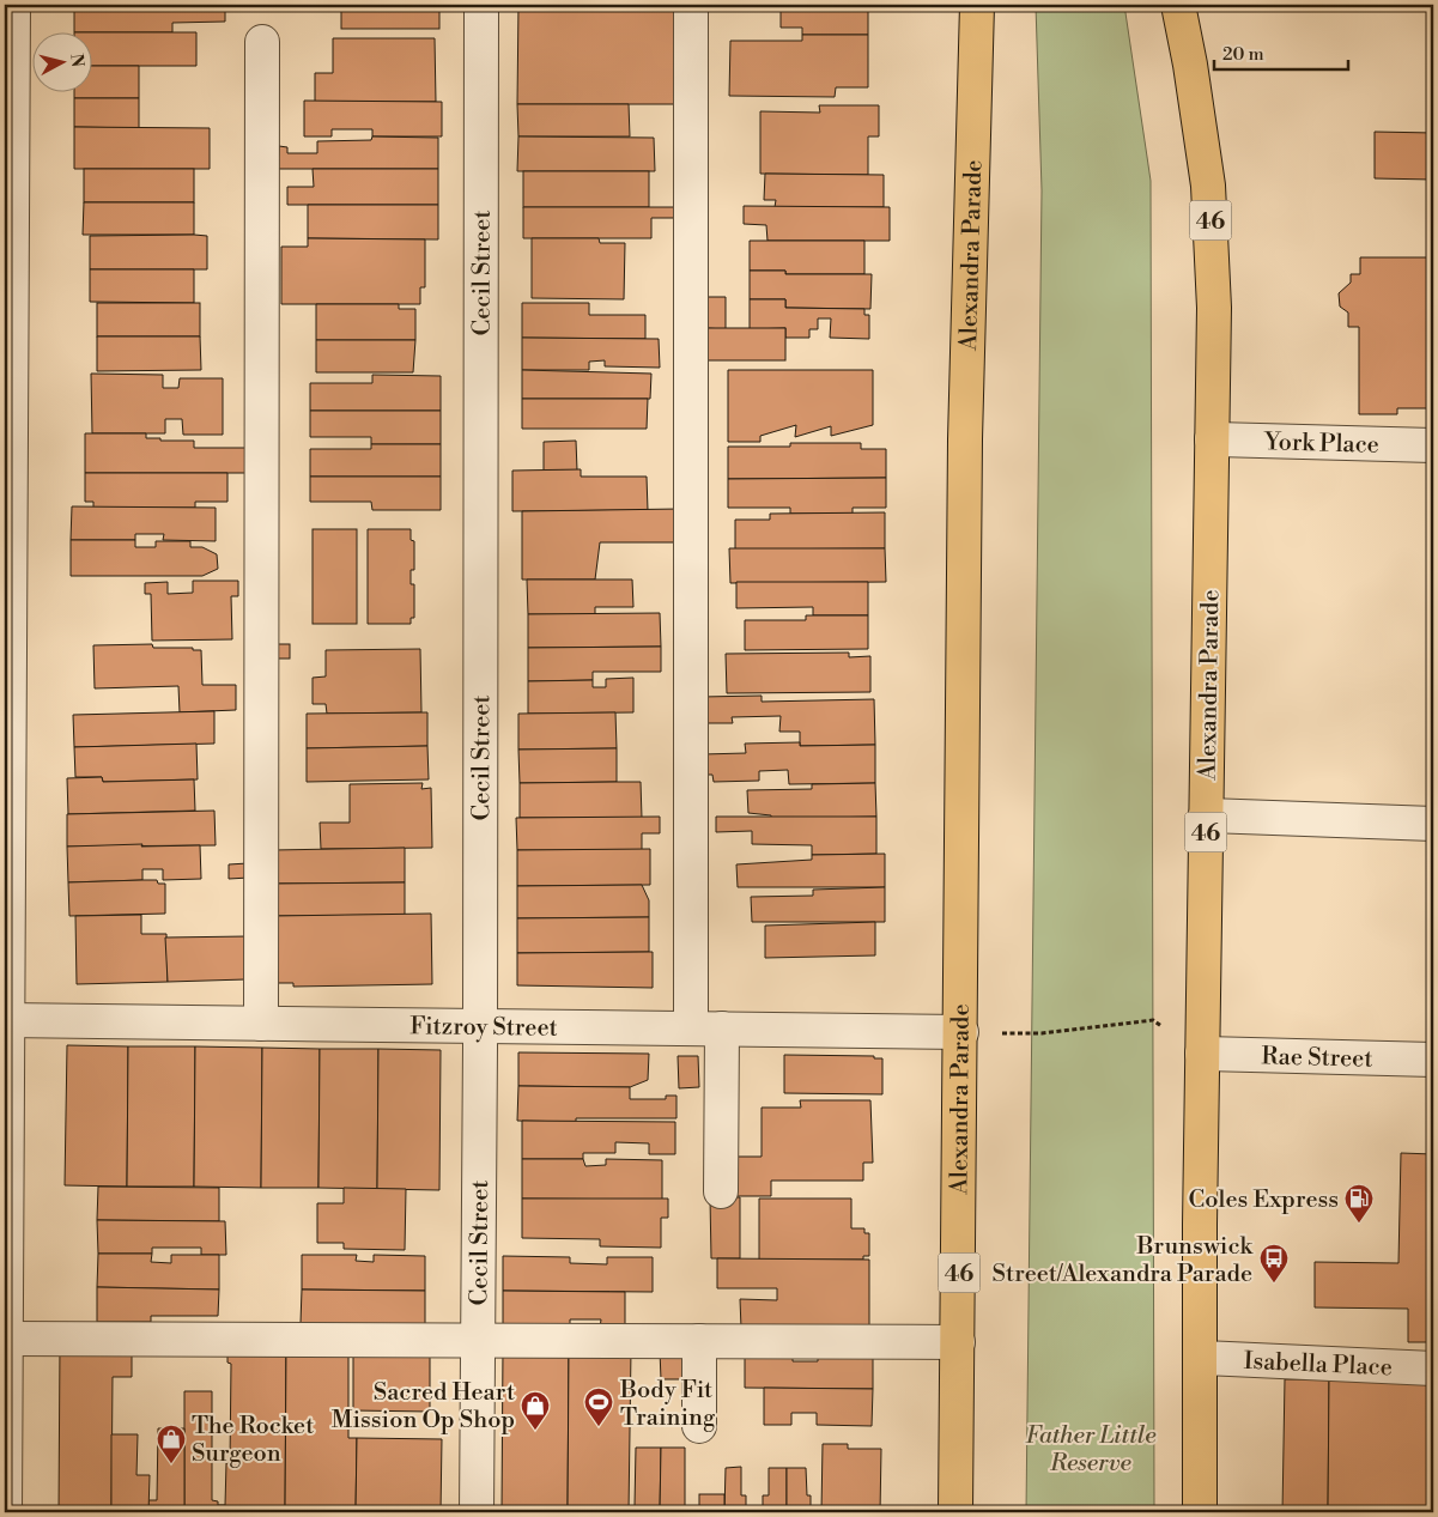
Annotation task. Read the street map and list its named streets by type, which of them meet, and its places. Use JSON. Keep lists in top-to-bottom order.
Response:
{
  "streets": {
    "highway": ["46", "Alexandra Parade"],
    "street": [
      "Cecil Street",
      "York Place",
      "Fitzroy Street",
      "Rae Street",
      "Isabella Place"
    ]
  },
  "crossings": [
    ["Alexandra Parade", "York Place"],
    ["Alexandra Parade", "Fitzroy Street"],
    ["Alexandra Parade", "Rae Street"],
    ["Alexandra Parade", "Isabella Place"],
    ["Cecil Street", "Fitzroy Street"]
  ],
  "parks": ["Father Little Reserve"],
  "places": {
    "fuel station": ["Coles Express"],
    "bus stop": ["Brunswick Street/Alexandra Parade"],
    "sports": ["Body Fit Training"],
    "shop": ["Sacred Heart Mission Op Shop", "The Rocket Surgeon"]
  },
  "scale_bar": "20 m",
  "north": "right"
}
